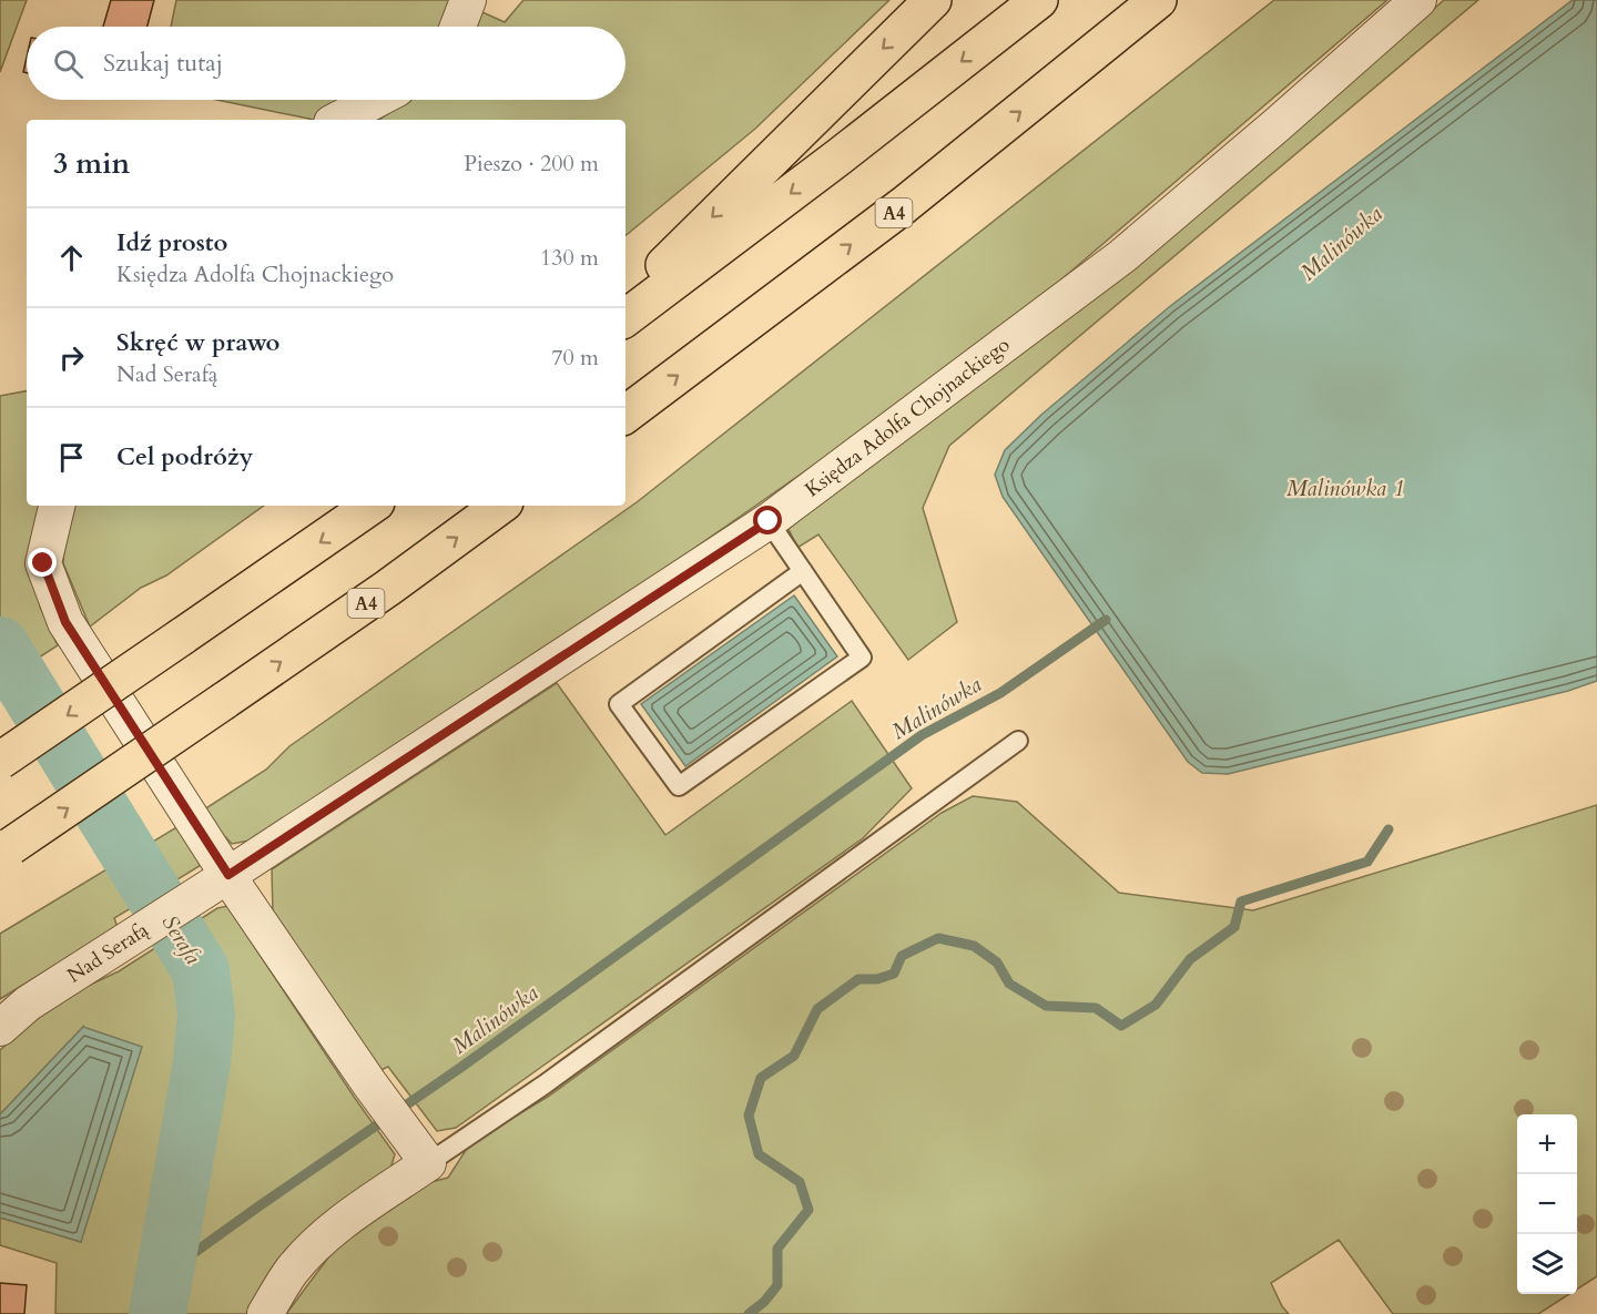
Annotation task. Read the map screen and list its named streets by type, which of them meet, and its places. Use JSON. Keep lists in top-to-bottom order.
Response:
{
  "streets": {
    "highway": ["A4"],
    "street": ["Księdza Adolfa Chojnackiego", "Nad Serafą"]
  },
  "crossings": [
    ["Księdza Adolfa Chojnackiego", "Nad Serafą"]
  ],
  "water": ["Malinówka", "Malinówka 1", "Serafa"],
  "page": {
    "search": "Szukaj tutaj",
    "heading": ["3 min", "Pieszo · 200 m"],
    "list": [
      ["Idź prosto", "Księdza Adolfa Chojnackiego", "130 m"],
      ["Skręć w prawo", "Nad Serafą", "70 m"],
      "Cel podróży"
    ],
    "map_buttons": ["+", "−"]
  }
}
